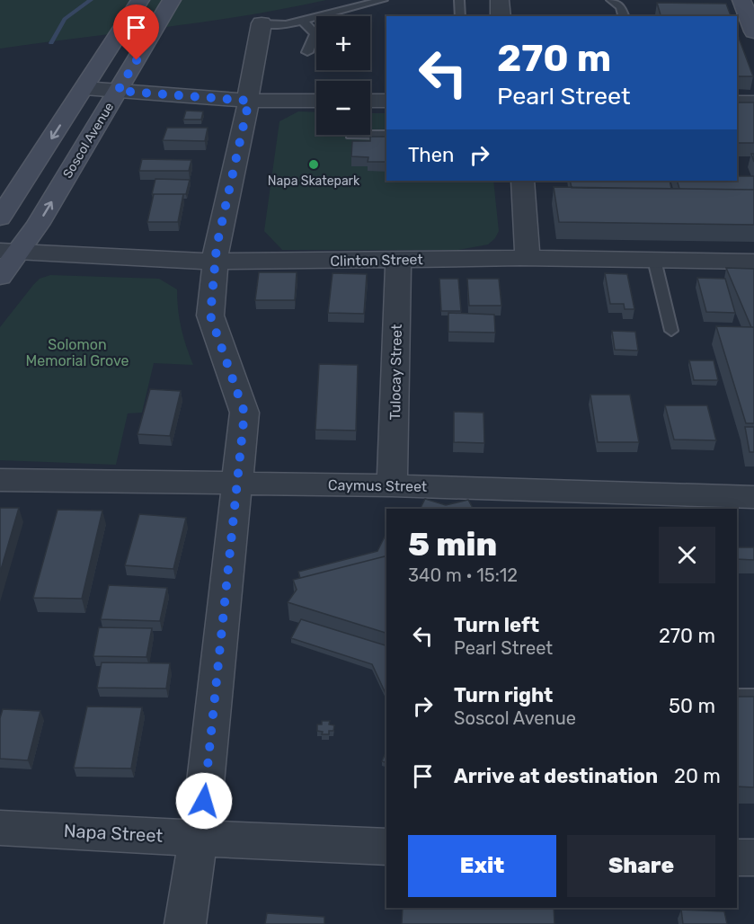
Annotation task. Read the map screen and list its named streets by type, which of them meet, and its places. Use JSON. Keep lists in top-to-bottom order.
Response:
{
  "streets": {
    "main road": ["Soscol Avenue"],
    "street": [
      "Clinton Street",
      "Tulocay Street",
      "Caymus Street",
      "Napa Street"
    ]
  },
  "crossings": [
    ["Soscol Avenue", "Clinton Street"],
    ["Clinton Street", "Tulocay Street"],
    ["Tulocay Street", "Caymus Street"]
  ],
  "parks": ["Solomon Memorial Grove"],
  "places": ["Napa Skatepark"],
  "page": {
    "map_buttons": ["+", "−"],
    "turn": ["270 m", "Pearl Street"],
    "then": "Then",
    "heading": ["5 min", "340 m · 15:12"],
    "list": [
      {
        "name": "Turn left",
        "note": "Pearl Street",
        "value": "270 m"
      },
      {
        "name": "Turn right",
        "note": "Soscol Avenue",
        "value": "50 m"
      },
      {
        "name": "Arrive at destination",
        "value": "20 m"
      }
    ],
    "buttons": ["Exit", "Share"]
  }
}
